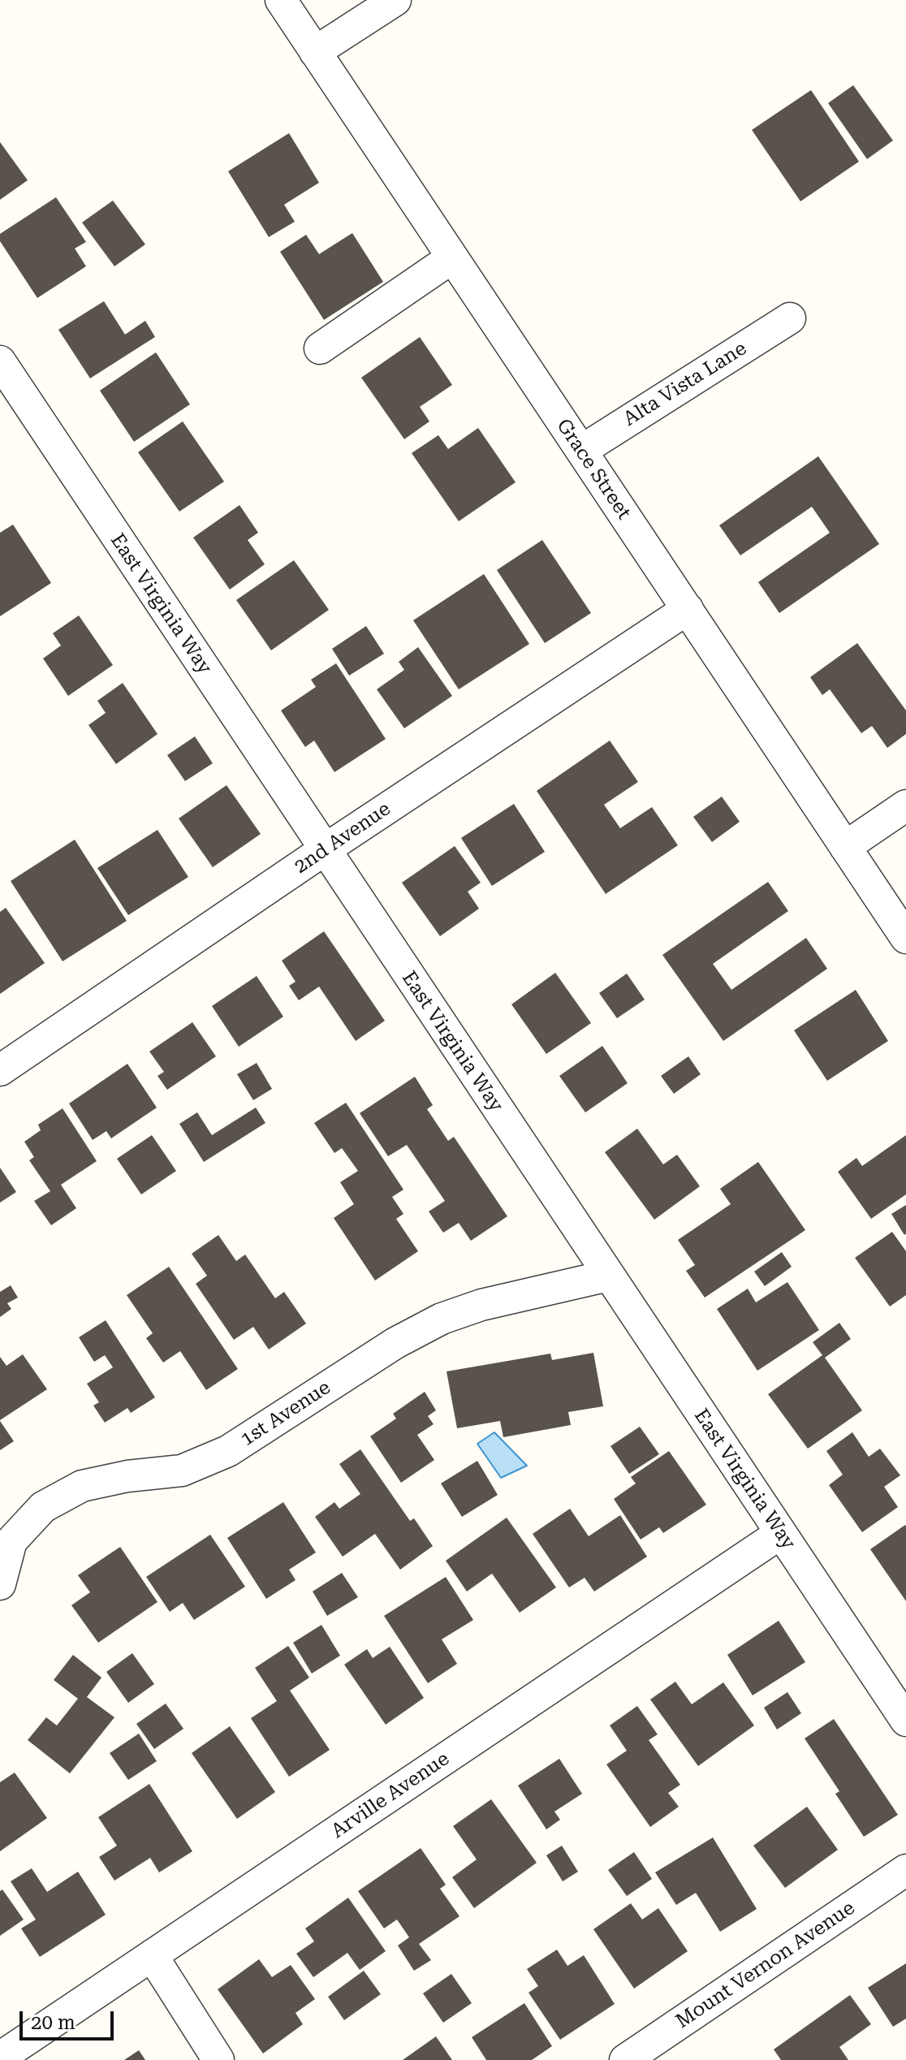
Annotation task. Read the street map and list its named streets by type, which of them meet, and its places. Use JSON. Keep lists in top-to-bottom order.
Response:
{
  "streets": {
    "street": [
      "Alta Vista Lane",
      "Grace Street",
      "East Virginia Way",
      "2nd Avenue",
      "1st Avenue",
      "Arville Avenue",
      "Mount Vernon Avenue"
    ]
  },
  "crossings": [
    ["Alta Vista Lane", "Grace Street"],
    ["Grace Street", "2nd Avenue"],
    ["East Virginia Way", "2nd Avenue"],
    ["East Virginia Way", "1st Avenue"],
    ["East Virginia Way", "Arville Avenue"]
  ],
  "scale_bar": "20 m"
}
